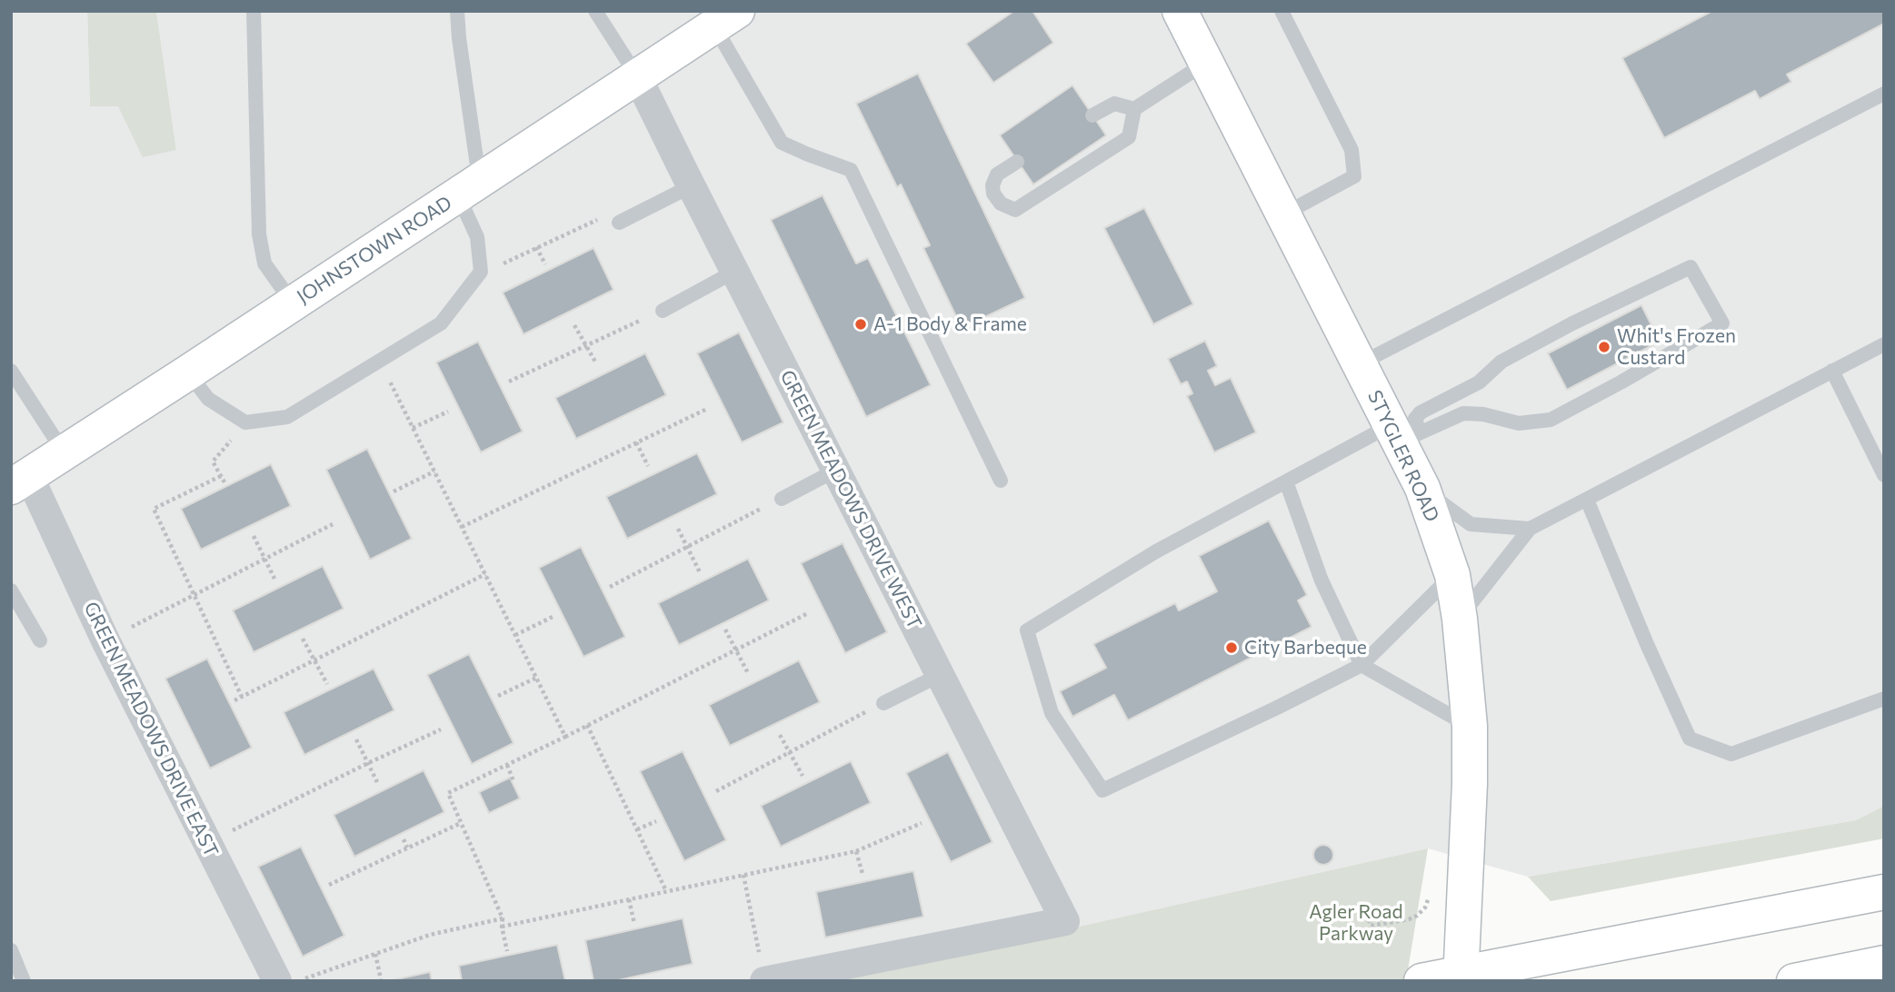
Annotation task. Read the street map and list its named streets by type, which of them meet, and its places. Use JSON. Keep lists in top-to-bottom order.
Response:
{
  "streets": {
    "main road": ["JOHNSTOWN ROAD", "STYGLER ROAD"],
    "street": ["GREEN MEADOWS DRIVE WEST", "GREEN MEADOWS DRIVE EAST"]
  },
  "crossings": [
    ["JOHNSTOWN ROAD", "GREEN MEADOWS DRIVE WEST"],
    ["JOHNSTOWN ROAD", "GREEN MEADOWS DRIVE EAST"]
  ],
  "parks": ["Agler Road Parkway"],
  "places": ["A-1 Body & Frame", "Whit's Frozen Custard", "City Barbeque"]
}
